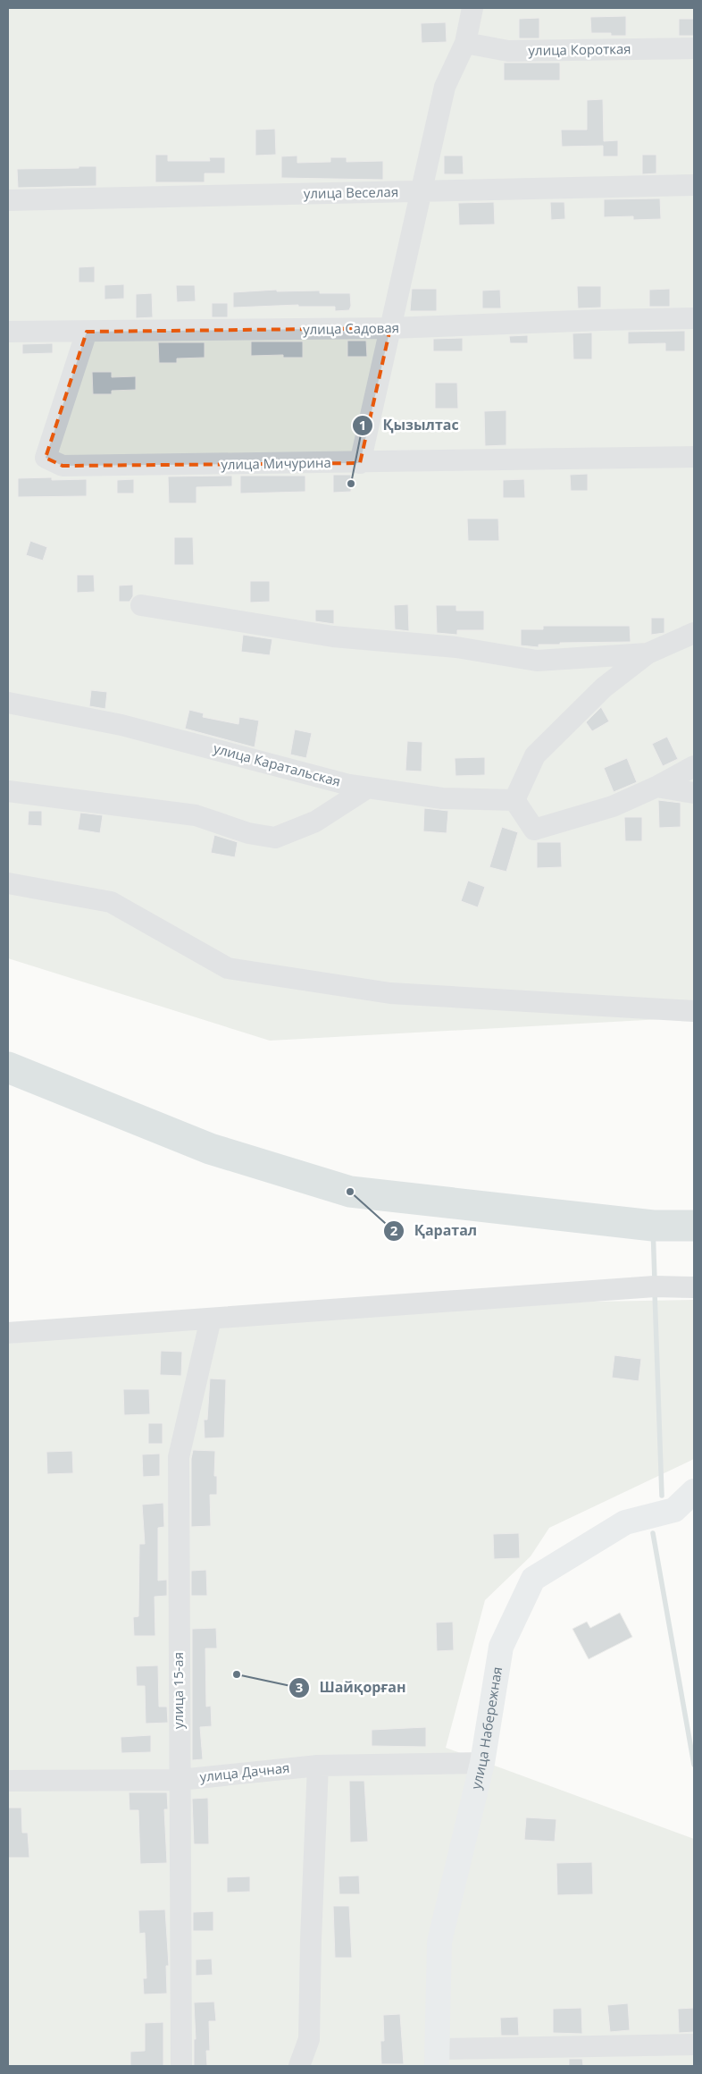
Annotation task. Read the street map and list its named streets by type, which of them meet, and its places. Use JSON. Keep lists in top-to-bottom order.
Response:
{
  "streets": {
    "street": [
      "улица Короткая",
      "улица Веселая",
      "улица Садовая",
      "улица Мичурина",
      "улица Каратальская",
      "улица 15-ая",
      "улица Набережная",
      "улица Дачная"
    ]
  },
  "crossings": [
    ["улица Садовая", "улица Мичурина"],
    ["улица 15-ая", "улица Дачная"],
    ["улица Набережная", "улица Дачная"]
  ],
  "places": ["Қызылтас", "Қаратал", "Шайқорған"]
}
